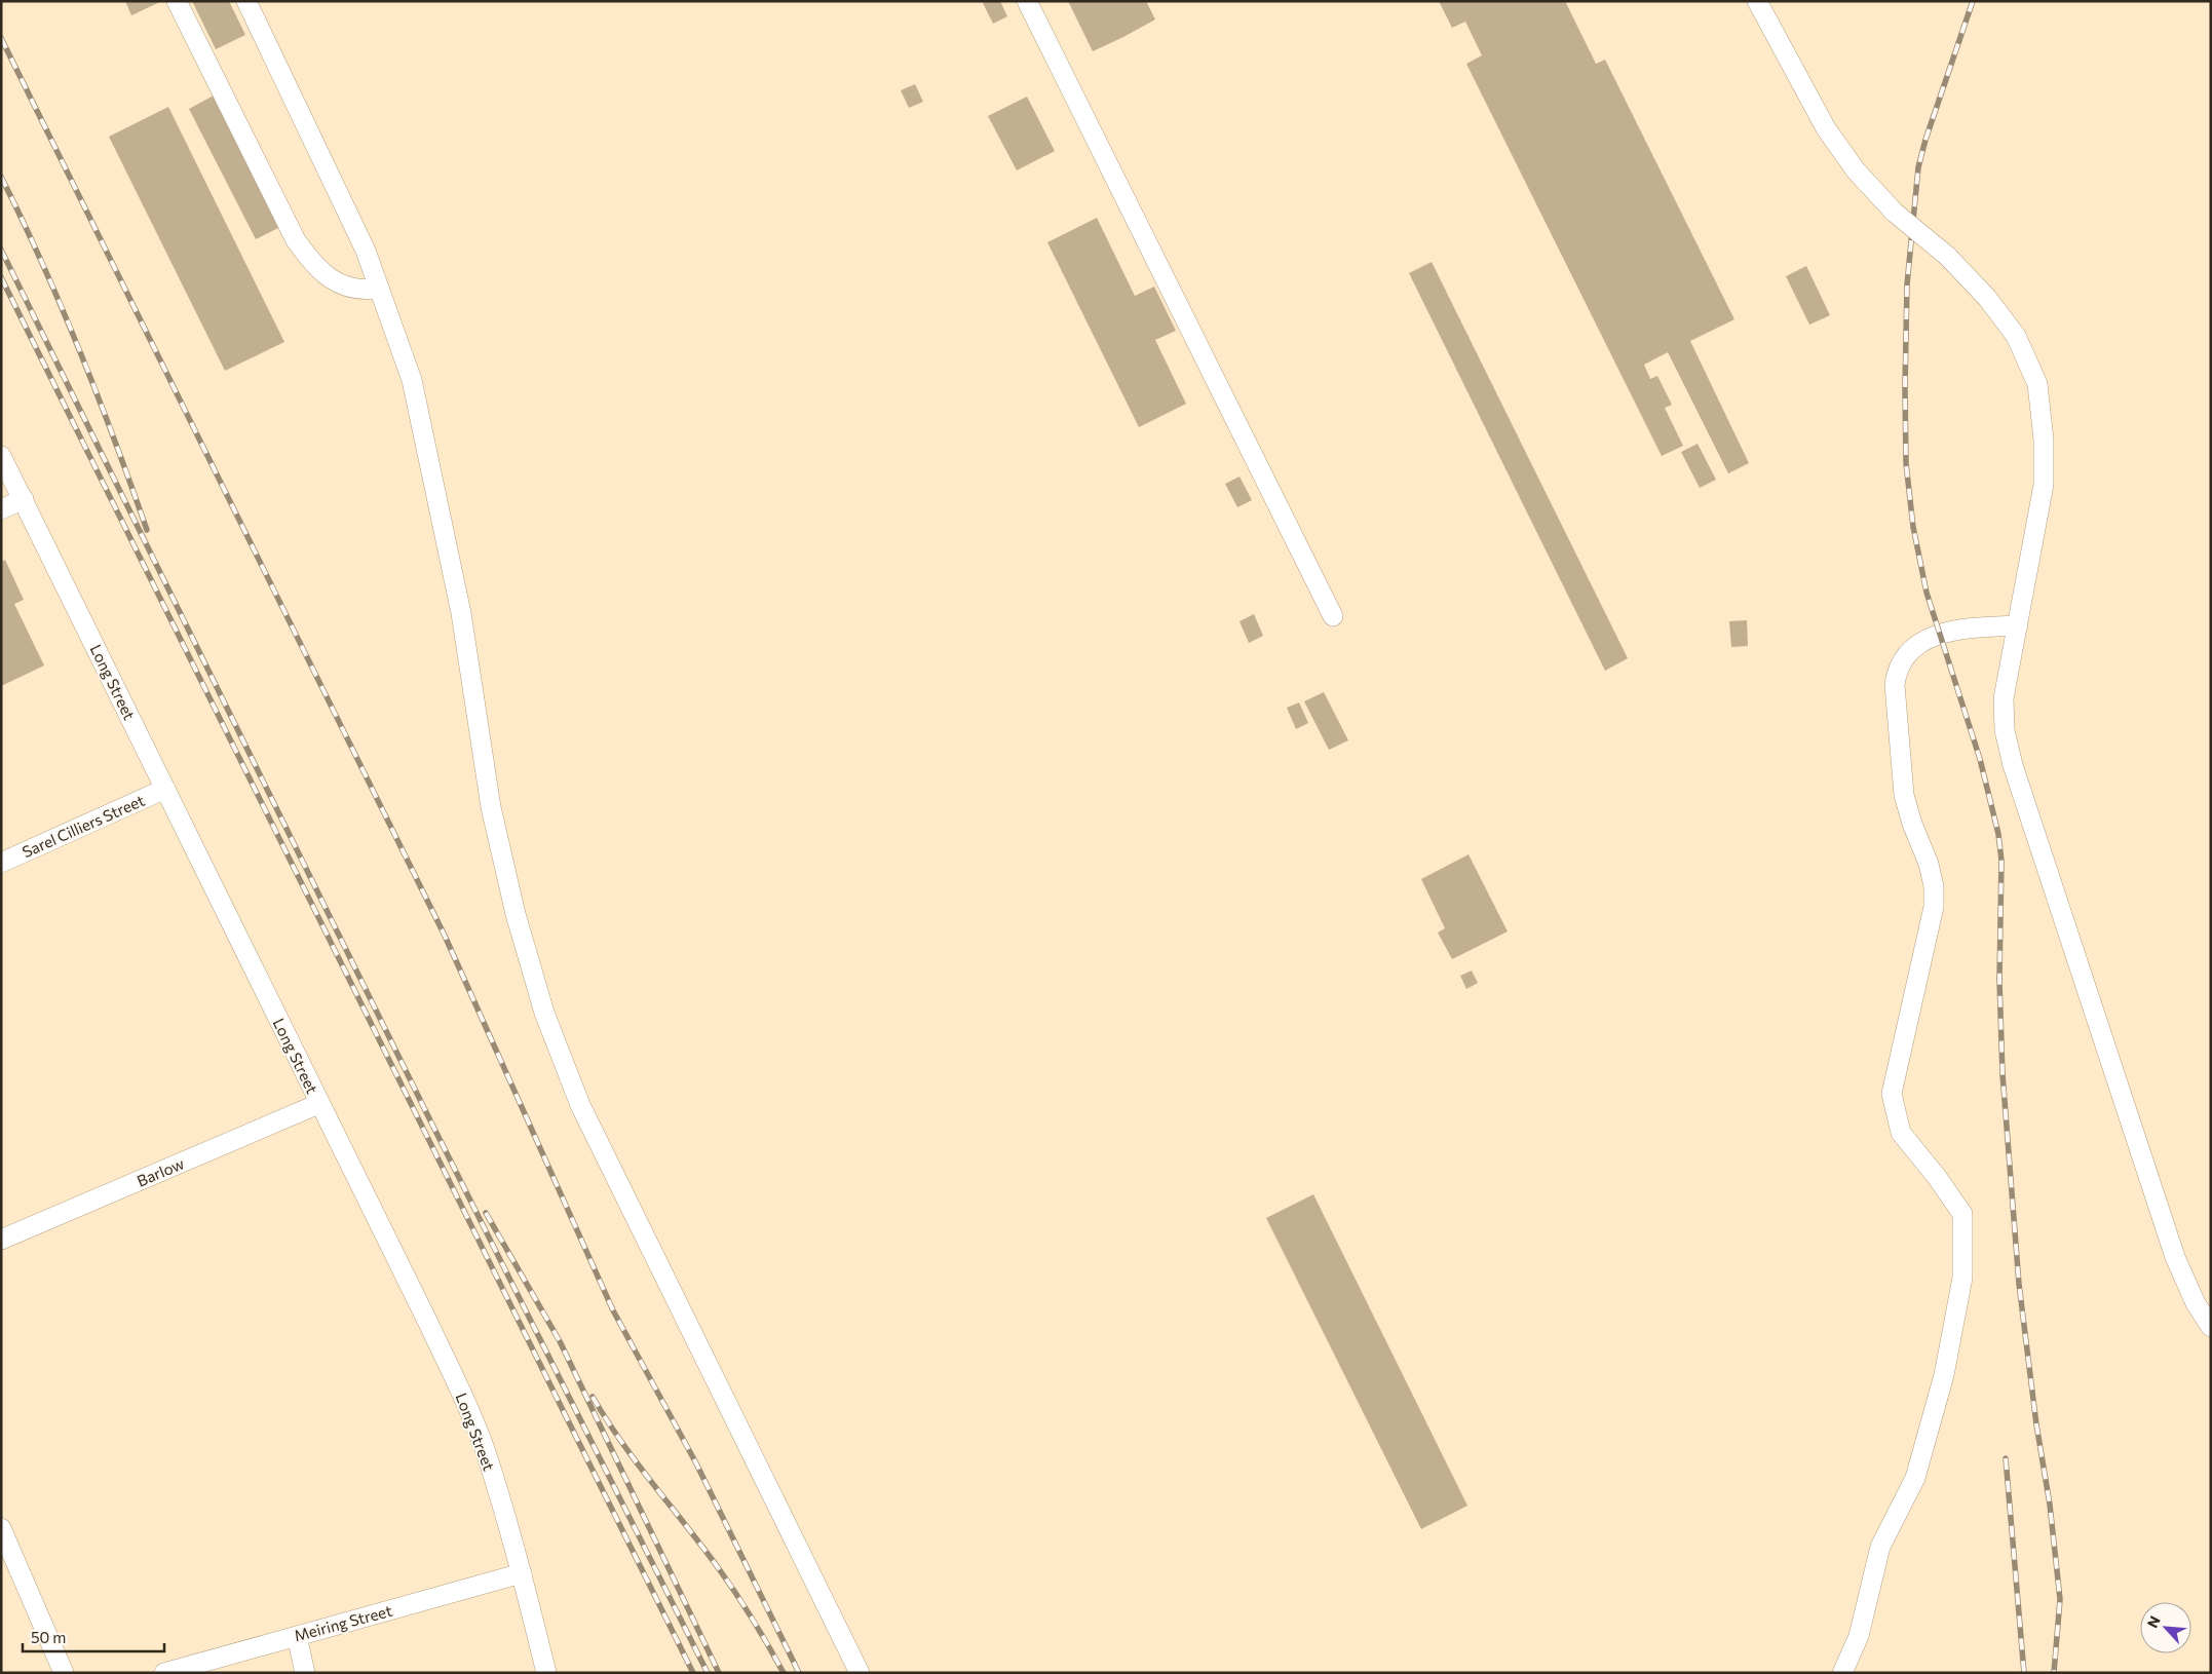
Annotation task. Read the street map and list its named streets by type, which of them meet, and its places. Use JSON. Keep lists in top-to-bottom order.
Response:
{
  "streets": {
    "street": [
      "Long Street",
      "Sarel Cilliers Street",
      "Barlow",
      "Meiring Street"
    ]
  },
  "crossings": [
    ["Long Street", "Sarel Cilliers Street"],
    ["Long Street", "Barlow"],
    ["Long Street", "Meiring Street"]
  ],
  "scale_bar": "50 m",
  "north": "top left"
}
